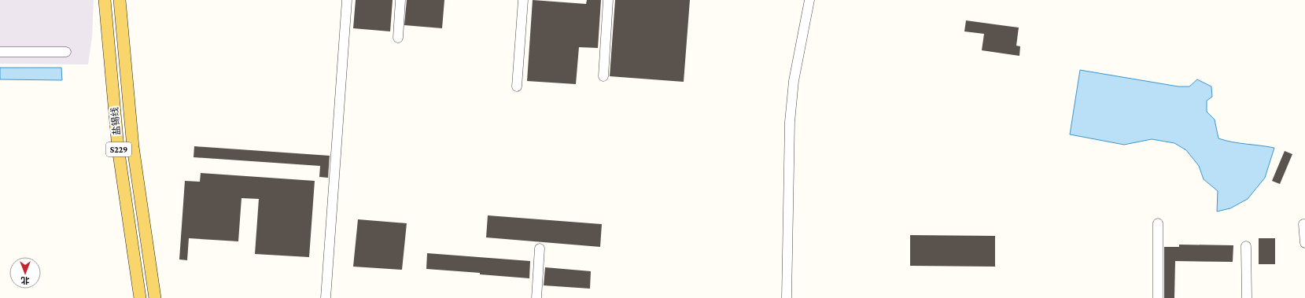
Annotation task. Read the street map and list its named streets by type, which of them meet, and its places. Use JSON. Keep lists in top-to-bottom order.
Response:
{
  "streets": {
    "main road": ["盐锡线", "S229"]
  },
  "north": "bottom"
}
